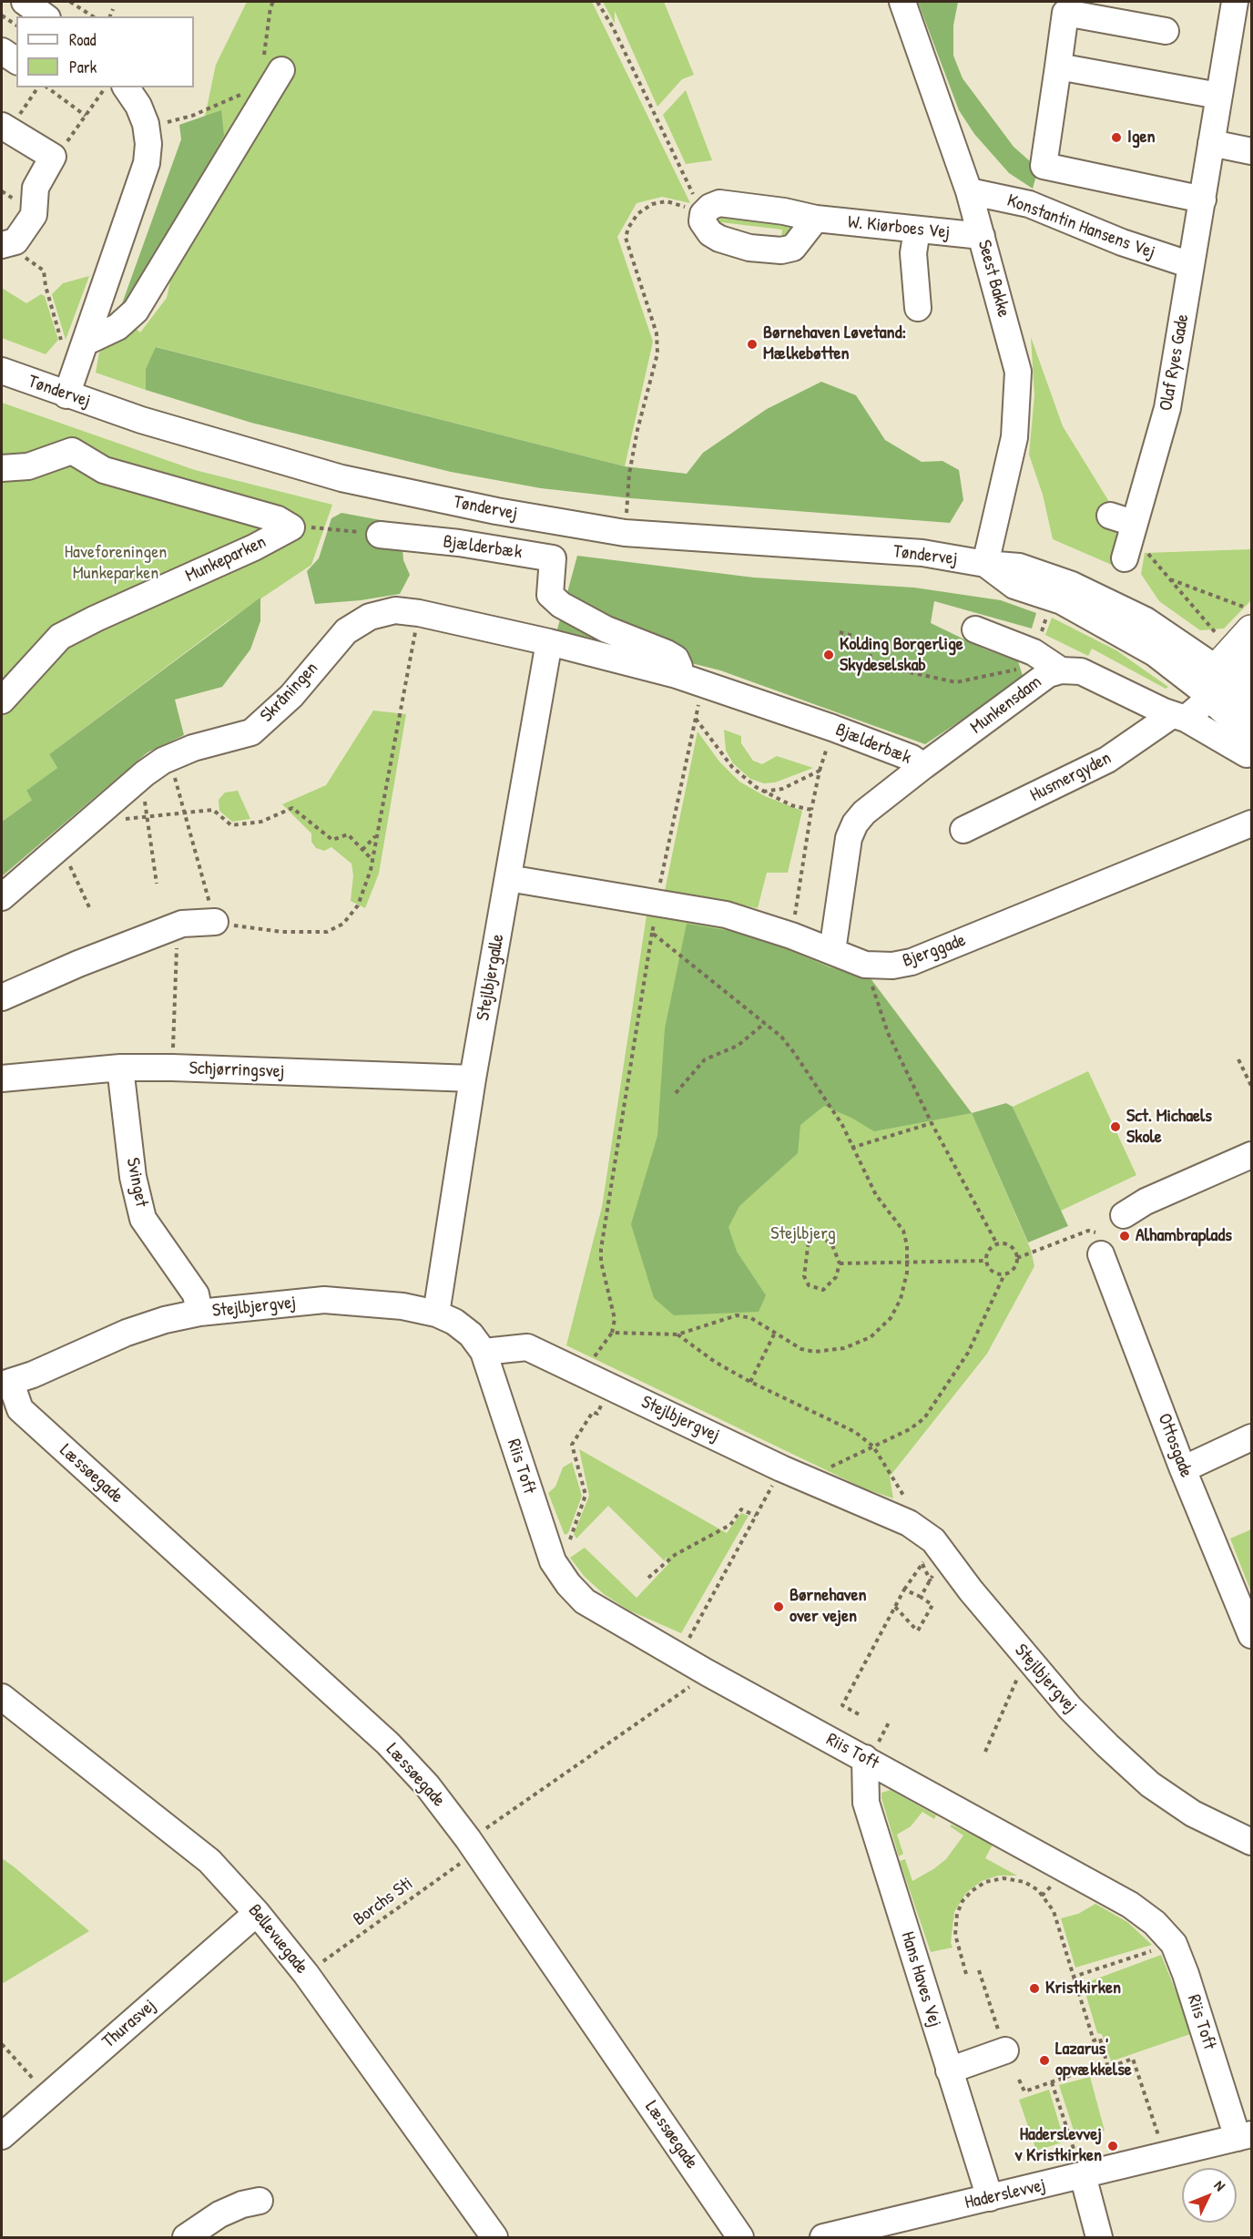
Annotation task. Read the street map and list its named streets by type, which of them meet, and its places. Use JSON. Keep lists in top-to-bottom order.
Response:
{
  "streets": {
    "main road": ["Tøndervej"],
    "street": [
      "Konstantin Hansens Vej",
      "W. Kiørboes Vej",
      "Seest Bakke",
      "Olaf Ryes Gade",
      "Bjælderbæk",
      "Munkeparken",
      "Skråningen",
      "Munkensdam",
      "Husmergyden",
      "Bjerggade",
      "Stejlbjergalle",
      "Schjørringsvej",
      "Svinget",
      "Stejlbjergvej",
      "Ottosgade",
      "Riis Toft",
      "Læssøegade",
      "Bellevuegade",
      "Hans Haves Vej",
      "Thurasvej",
      "Haderslevvej"
    ],
    "path": ["Borchs Sti"]
  },
  "crossings": [
    ["Konstantin Hansens Vej", "Seest Bakke"],
    ["Konstantin Hansens Vej", "Olaf Ryes Gade"],
    ["W. Kiørboes Vej", "Seest Bakke"],
    ["Seest Bakke", "Tøndervej"],
    ["Tøndervej", "Munkensdam"],
    ["Bjælderbæk", "Skråningen"],
    ["Bjælderbæk", "Munkensdam"],
    ["Bjælderbæk", "Bjerggade"],
    ["Bjælderbæk", "Stejlbjergalle"],
    ["Skråningen", "Stejlbjergalle"],
    ["Munkensdam", "Husmergyden"],
    ["Bjerggade", "Stejlbjergalle"],
    ["Stejlbjergalle", "Schjørringsvej"],
    ["Stejlbjergalle", "Stejlbjergvej"],
    ["Schjørringsvej", "Svinget"],
    ["Svinget", "Stejlbjergvej"],
    ["Stejlbjergvej", "Riis Toft"],
    ["Stejlbjergvej", "Læssøegade"],
    ["Riis Toft", "Borchs Sti"],
    ["Riis Toft", "Hans Haves Vej"],
    ["Riis Toft", "Haderslevvej"],
    ["Læssøegade", "Borchs Sti"],
    ["Borchs Sti", "Bellevuegade"],
    ["Bellevuegade", "Thurasvej"],
    ["Hans Haves Vej", "Haderslevvej"]
  ],
  "parks": ["Haveforeningen Munkeparken", "Stejlbjerg"],
  "places": [
    "Igen",
    "Børnehaven Løvetand: Mælkebøtten",
    "Kolding Borgerlige Skydeselskab",
    "Sct. Michaels Skole",
    "Alhambraplads",
    "Børnehaven over vejen",
    "Kristkirken",
    "Lazarus' opvækkelse",
    "Haderslevvej v Kristkirken"
  ],
  "legend": ["Road", "Park"],
  "north": "top right"
}
